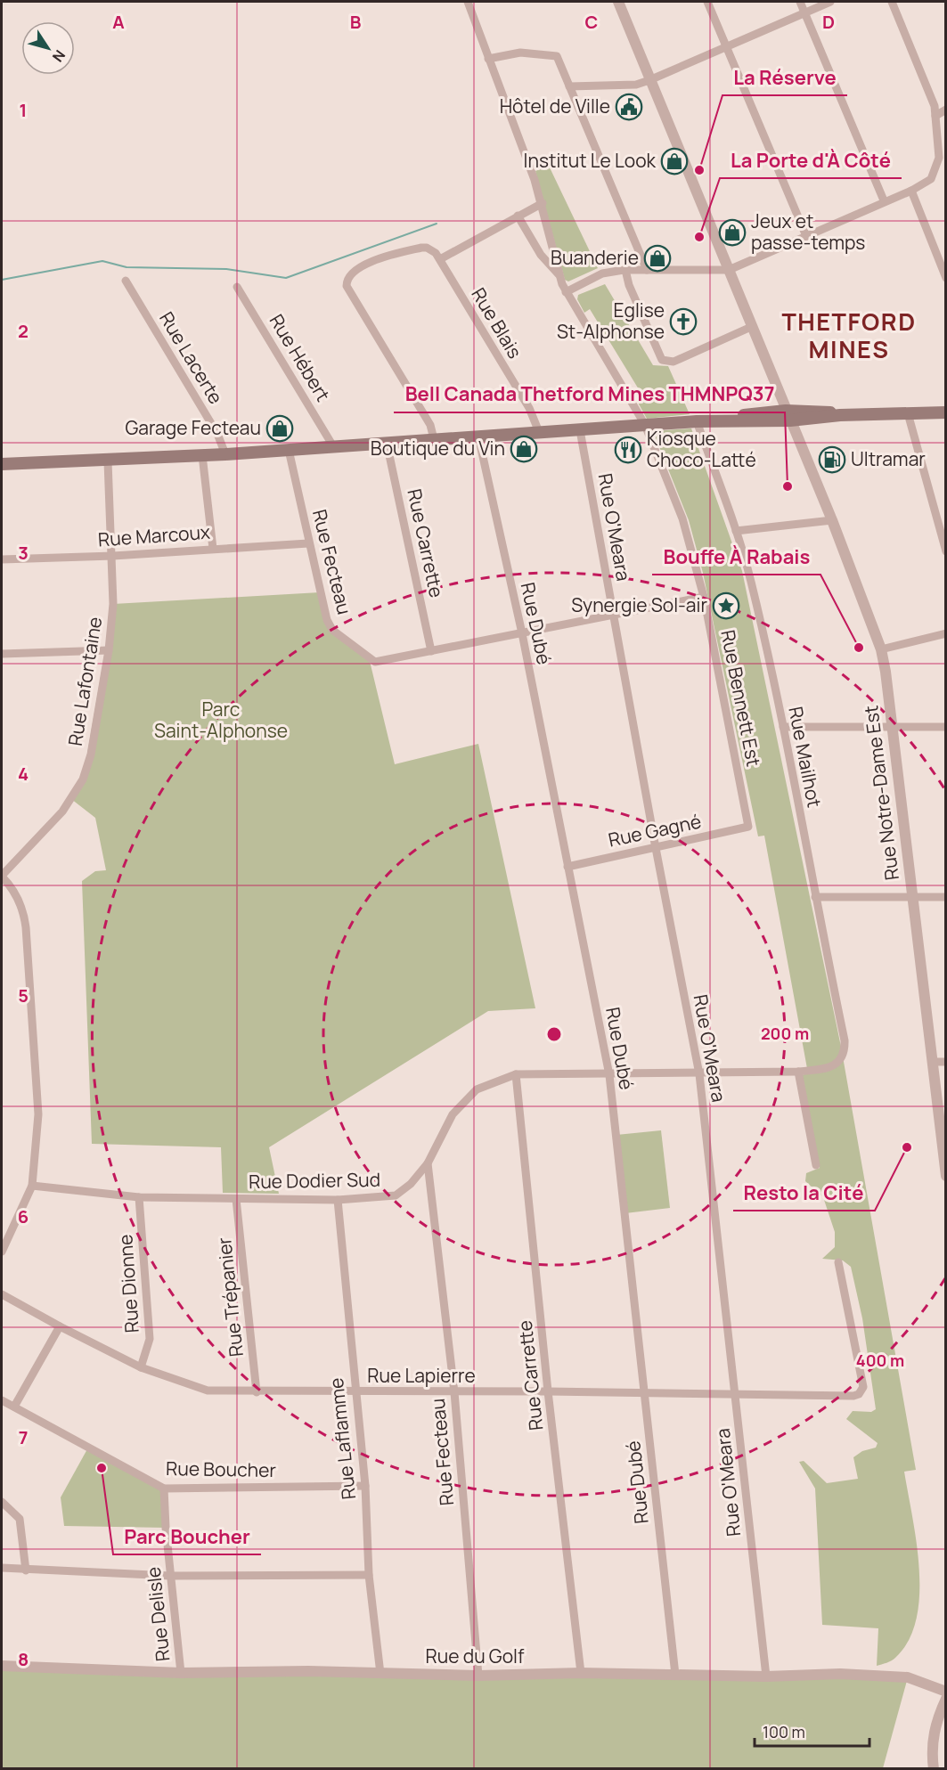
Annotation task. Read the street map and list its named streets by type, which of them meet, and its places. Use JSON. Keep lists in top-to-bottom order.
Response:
{
  "streets": {
    "street": [
      "Rue Blais",
      "Rue Lacerte",
      "Rue Hébert",
      "Rue O'Meara",
      "Rue Marcoux",
      "Rue Carrette",
      "Rue Fecteau",
      "Rue Dubé",
      "Rue Lafontaine",
      "Rue Bennett Est",
      "Rue Mailhot",
      "Rue Notre-Dame Est",
      "Rue Gagné",
      "Rue Dodier Sud",
      "Rue Dionne",
      "Rue Trépanier",
      "Rue Lapierre",
      "Rue Laflamme",
      "Rue Boucher",
      "Rue Delisle",
      "Rue du Golf"
    ]
  },
  "crossings": [
    ["Rue O'Meara", "Rue Gagné"],
    ["Rue O'Meara", "Rue Dodier Sud"],
    ["Rue O'Meara", "Rue Lapierre"],
    ["Rue O'Meara", "Rue du Golf"],
    ["Rue Marcoux", "Rue Fecteau"],
    ["Rue Marcoux", "Rue Lafontaine"],
    ["Rue Carrette", "Rue Fecteau"],
    ["Rue Carrette", "Rue Dodier Sud"],
    ["Rue Carrette", "Rue Lapierre"],
    ["Rue Carrette", "Rue du Golf"],
    ["Rue Fecteau", "Rue Dodier Sud"],
    ["Rue Fecteau", "Rue Lapierre"],
    ["Rue Fecteau", "Rue du Golf"],
    ["Rue Dubé", "Rue Gagné"],
    ["Rue Dubé", "Rue Dodier Sud"],
    ["Rue Dubé", "Rue Lapierre"],
    ["Rue Dubé", "Rue du Golf"],
    ["Rue Bennett Est", "Rue Gagné"],
    ["Rue Mailhot", "Rue Dodier Sud"],
    ["Rue Dodier Sud", "Rue Dionne"],
    ["Rue Dodier Sud", "Rue Trépanier"],
    ["Rue Dodier Sud", "Rue Laflamme"],
    ["Rue Dionne", "Rue Lapierre"],
    ["Rue Trépanier", "Rue Lapierre"],
    ["Rue Lapierre", "Rue Laflamme"],
    ["Rue Laflamme", "Rue Boucher"],
    ["Rue Laflamme", "Rue du Golf"],
    ["Rue Boucher", "Rue Delisle"],
    ["Rue Delisle", "Rue du Golf"]
  ],
  "districts": ["THETFORD MINES"],
  "parks": ["Parc Saint-Alphonse"],
  "places": {
    "public building": ["Hôtel de Ville"],
    "shop": [
      "Institut Le Look",
      "Jeux et passe-temps",
      "Buanderie",
      "Garage Fecteau",
      "Boutique du Vin"
    ],
    "other": [
      "La Réserve",
      "La Porte d'À Côté",
      "Bell Canada Thetford Mines THMNPQ37",
      "Bouffe À Rabais",
      "Resto la Cité",
      "Parc Boucher"
    ],
    "church": ["Eglise St-Alphonse"],
    "restaurant": ["Kiosque Choco-Latté"],
    "fuel station": ["Ultramar"],
    "place": ["Synergie Sol-air"]
  },
  "scale_bar": "100 m",
  "north": "bottom right",
  "grid": {
    "columns": [
      "A",
      "B",
      "C",
      "D"
    ],
    "rows": [
      "1",
      "2",
      "3",
      "4",
      "5",
      "6",
      "7",
      "8"
    ]
  },
  "rings": ["200 m", "400 m"]
}
